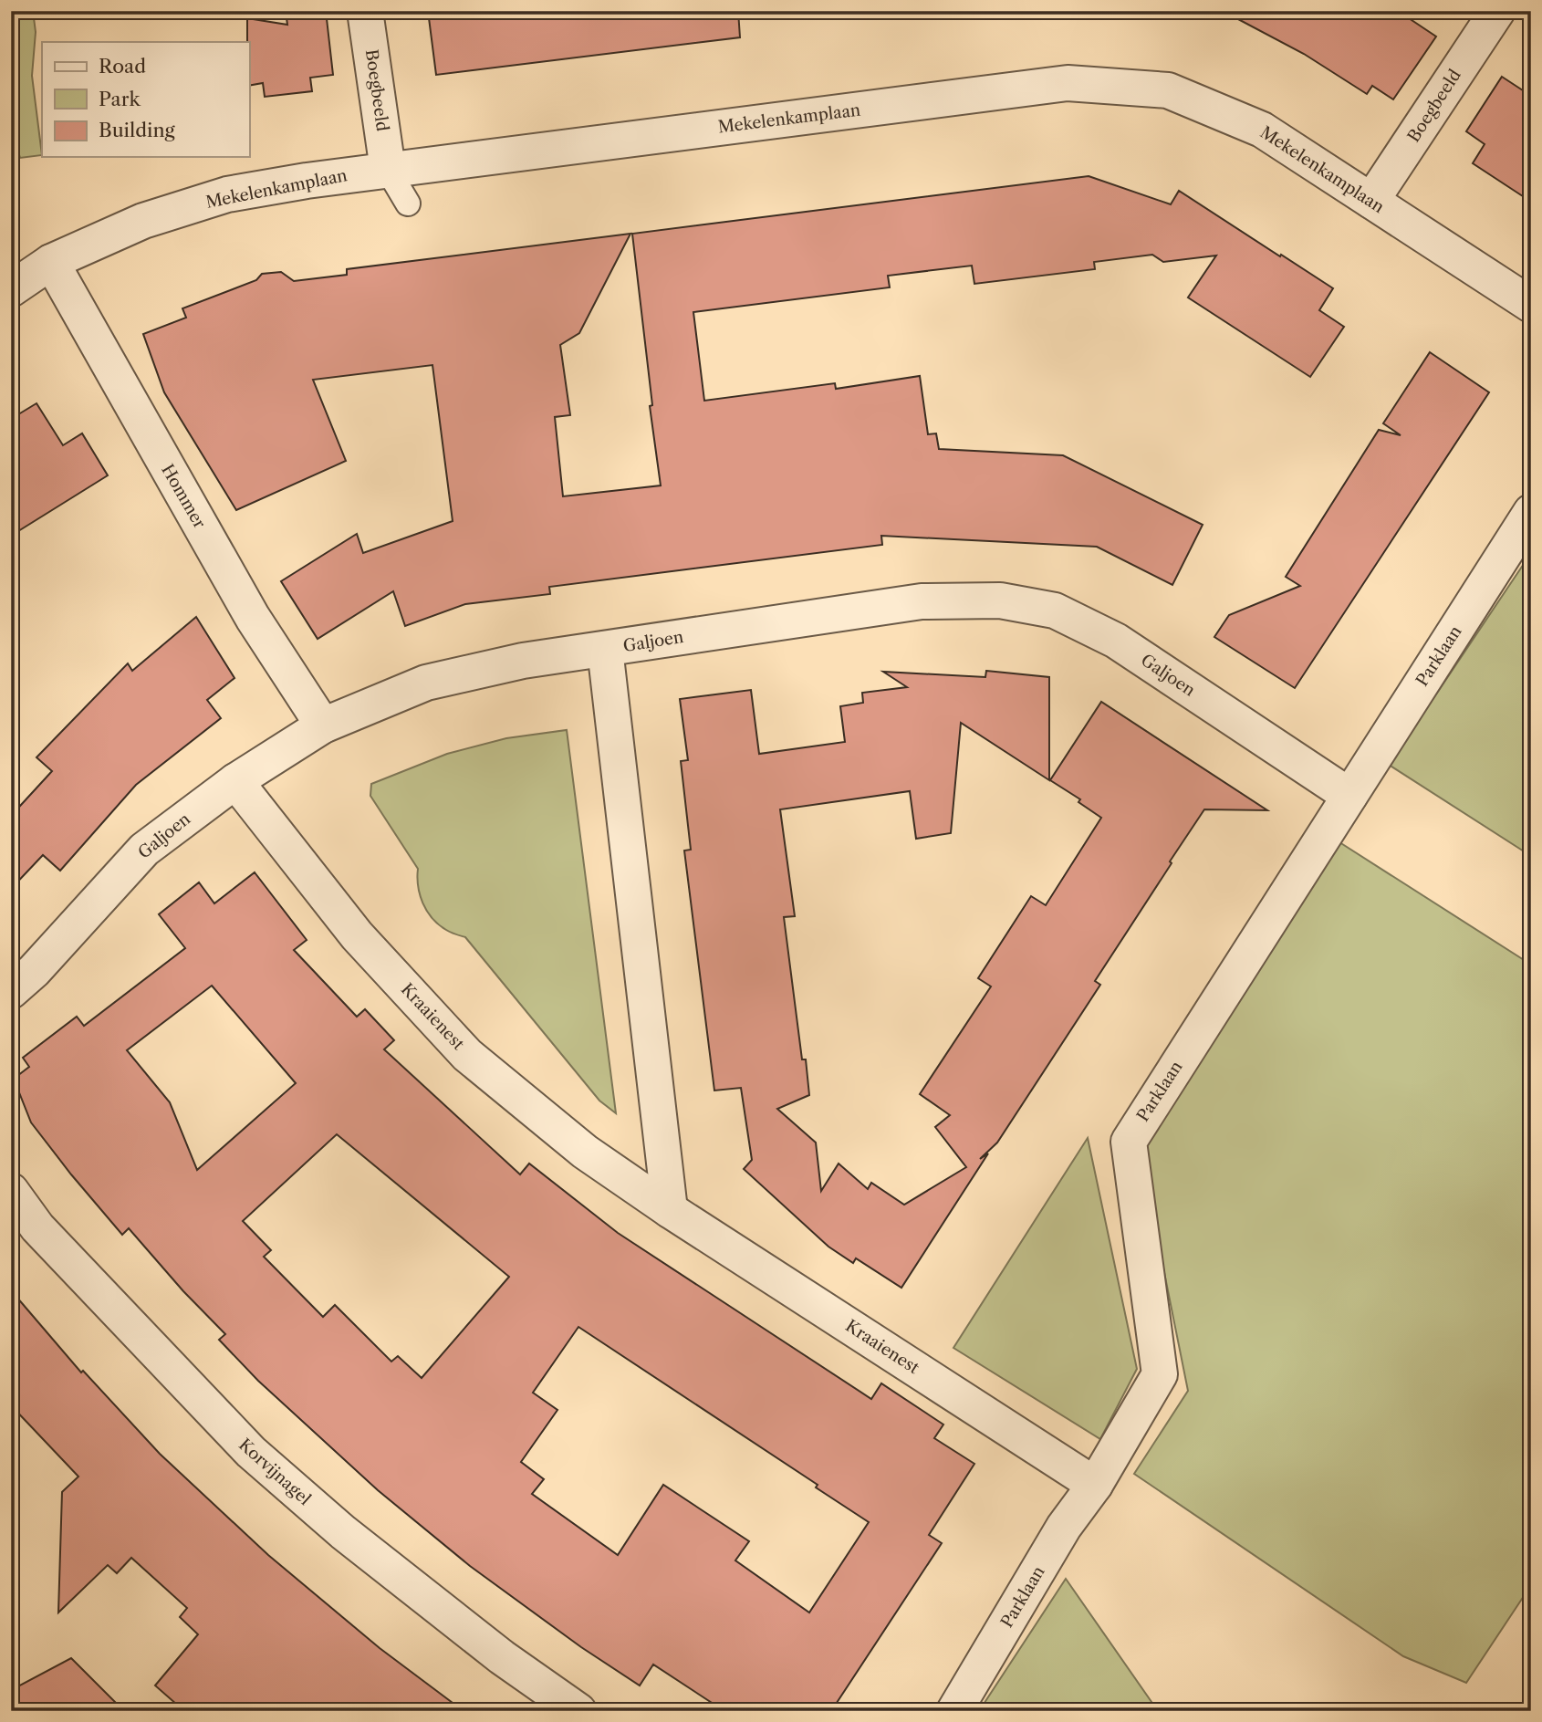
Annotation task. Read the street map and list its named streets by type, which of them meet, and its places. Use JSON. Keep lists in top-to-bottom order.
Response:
{
  "streets": {
    "street": [
      "Boegbeeld",
      "Mekelenkamplaan",
      "Hommer",
      "Galjoen",
      "Parklaan",
      "Kraaienest",
      "Korvijnagel"
    ]
  },
  "crossings": [
    ["Boegbeeld", "Mekelenkamplaan"],
    ["Mekelenkamplaan", "Hommer"],
    ["Hommer", "Galjoen"],
    ["Galjoen", "Parklaan"],
    ["Galjoen", "Kraaienest"],
    ["Parklaan", "Kraaienest"]
  ],
  "legend": ["Road", "Park", "Building"]
}
